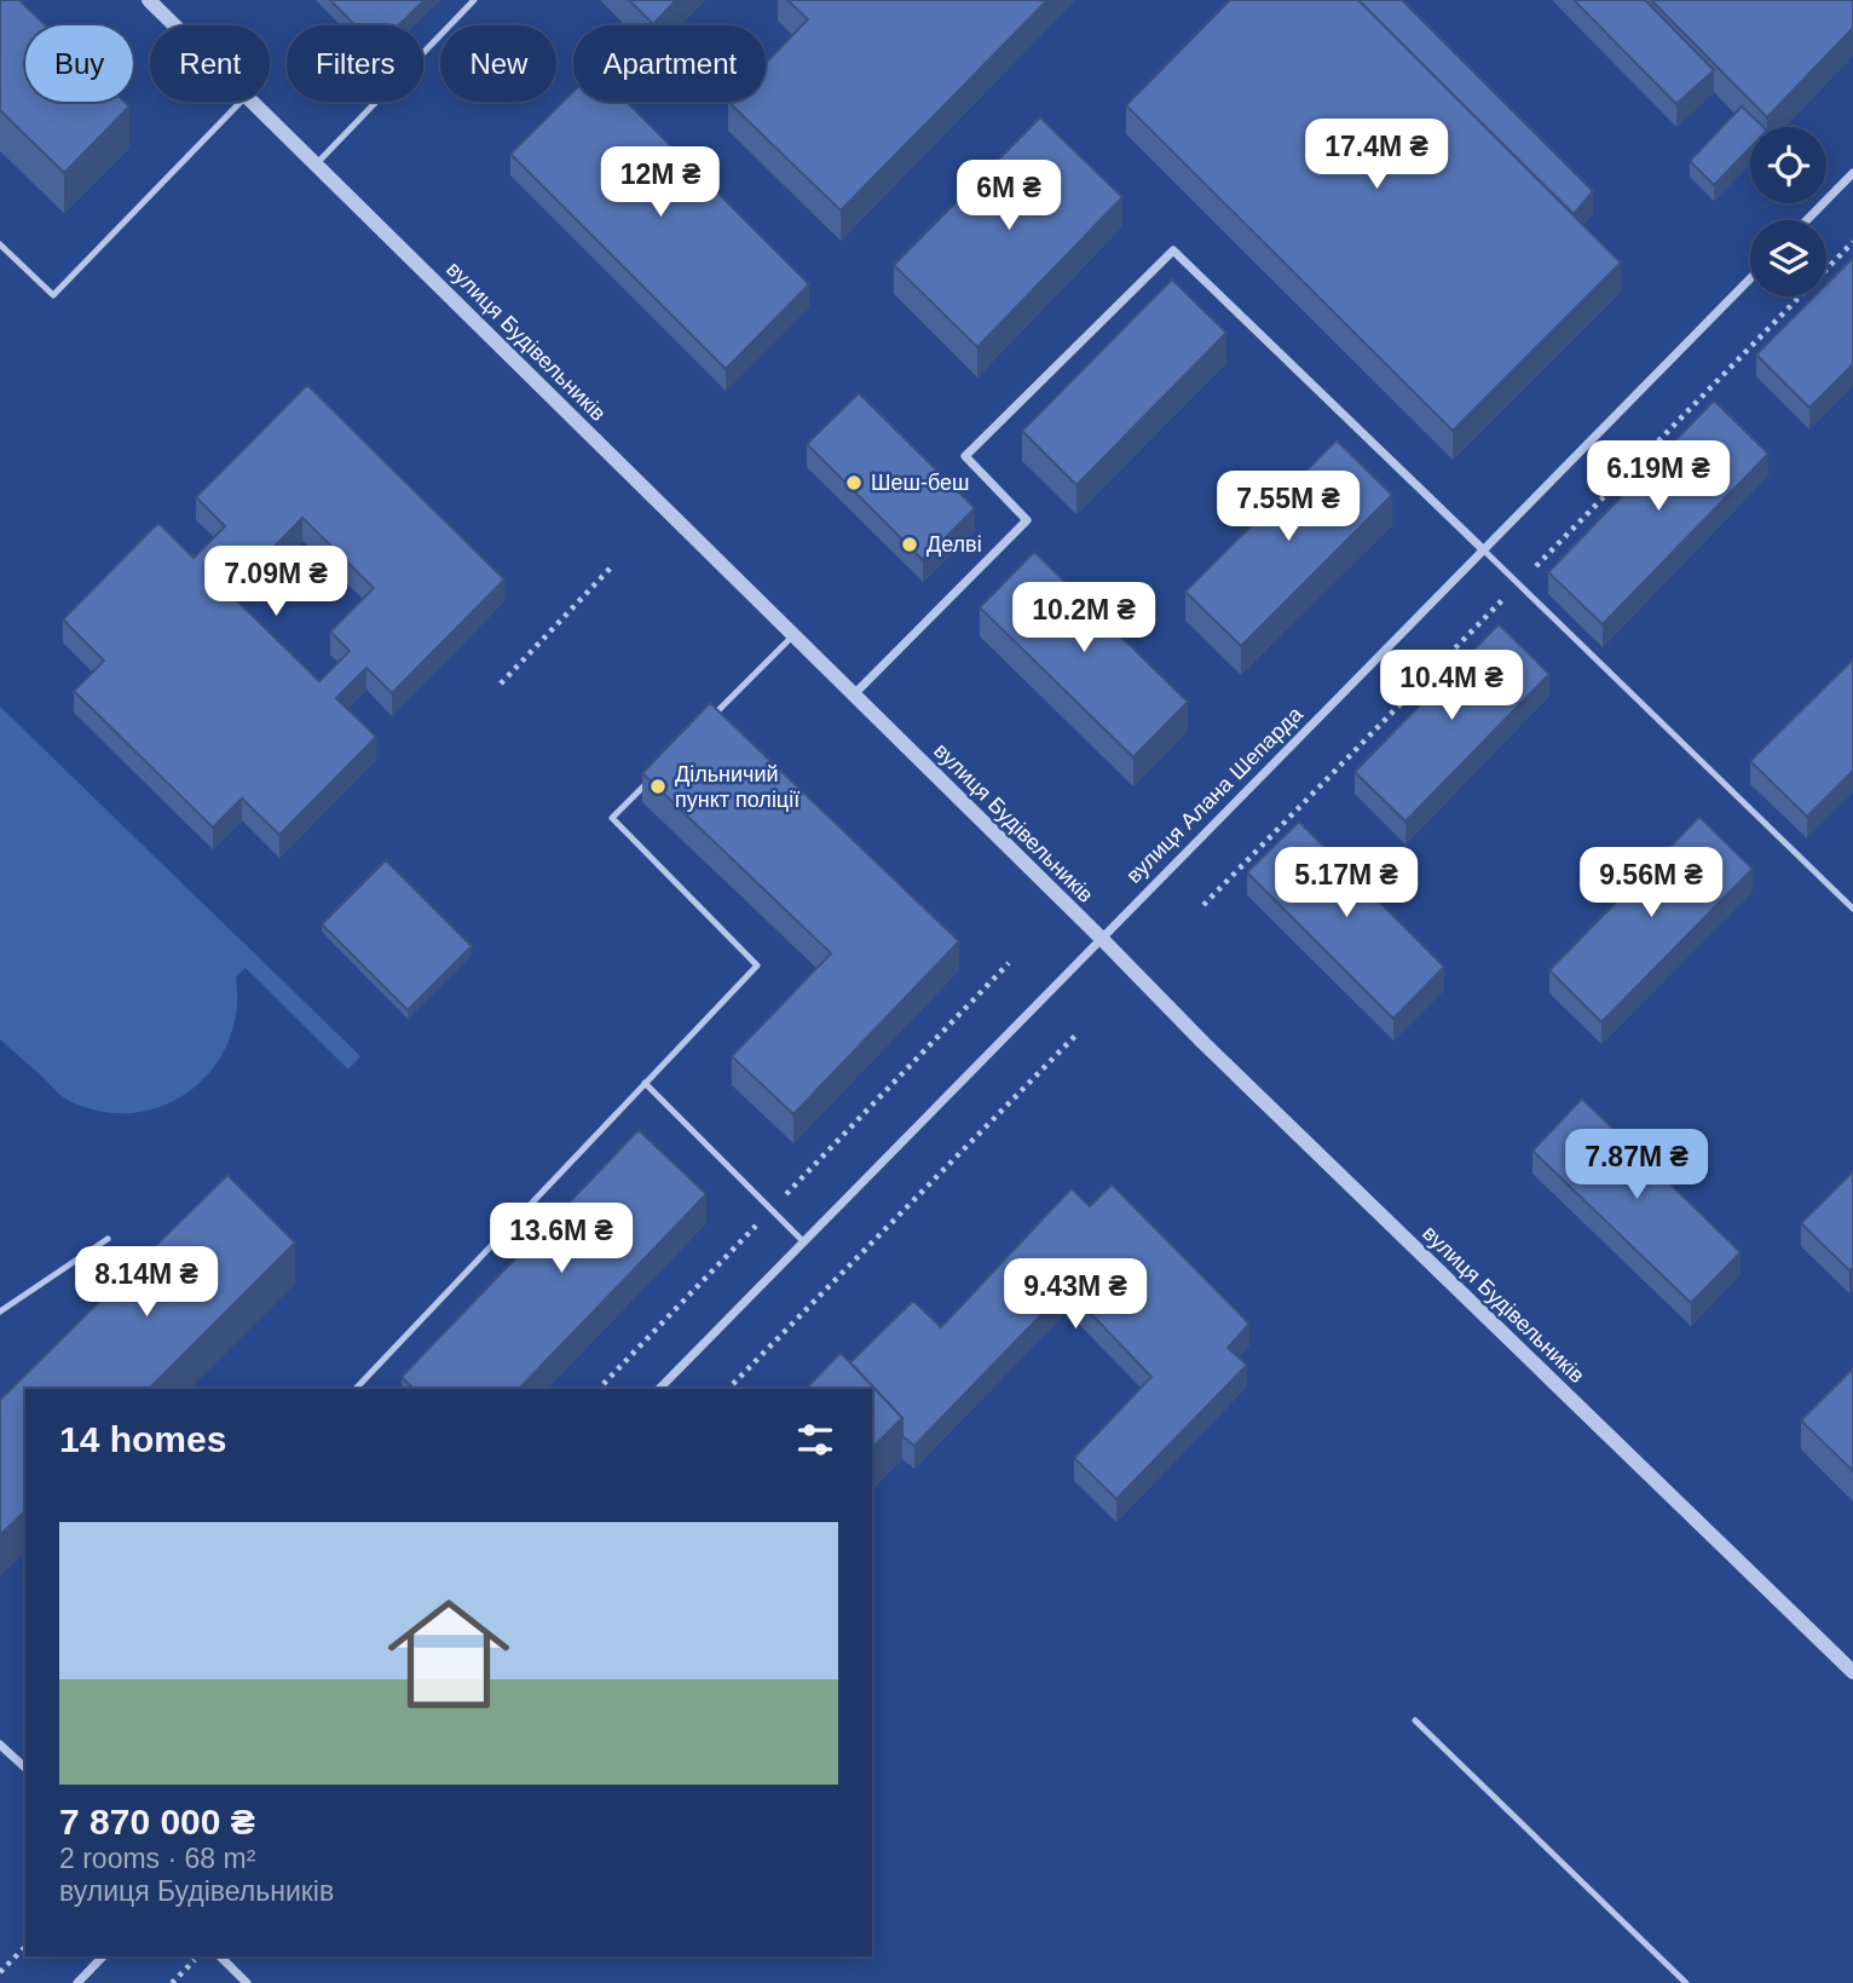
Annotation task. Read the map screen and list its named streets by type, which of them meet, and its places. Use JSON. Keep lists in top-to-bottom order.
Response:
{
  "streets": {
    "street": ["вулиця Будівельників", "вулиця Алана Шепарда"]
  },
  "crossings": [
    ["вулиця Будівельників", "вулиця Алана Шепарда"]
  ],
  "places": ["Шеш-беш", "Делві", "Дільничий пункт поліції"],
  "page": {
    "chip": [
      "Buy",
      "Rent",
      "Filters",
      "New",
      "Apartment"
    ],
    "price": [
      "17.4M ₴",
      "12M ₴",
      "6M ₴",
      "6.19M ₴",
      "7.55M ₴",
      "7.09M ₴",
      "10.2M ₴",
      "10.4M ₴",
      "5.17M ₴",
      "9.56M ₴",
      "7.87M ₴",
      "13.6M ₴",
      "8.14M ₴",
      "9.43M ₴"
    ],
    "heading": "14 homes",
    "list": [
      {
        "name": "7 870 000 ₴",
        "note": "2 rooms · 68 m² · вулиця Будівельників"
      }
    ]
  }
}
